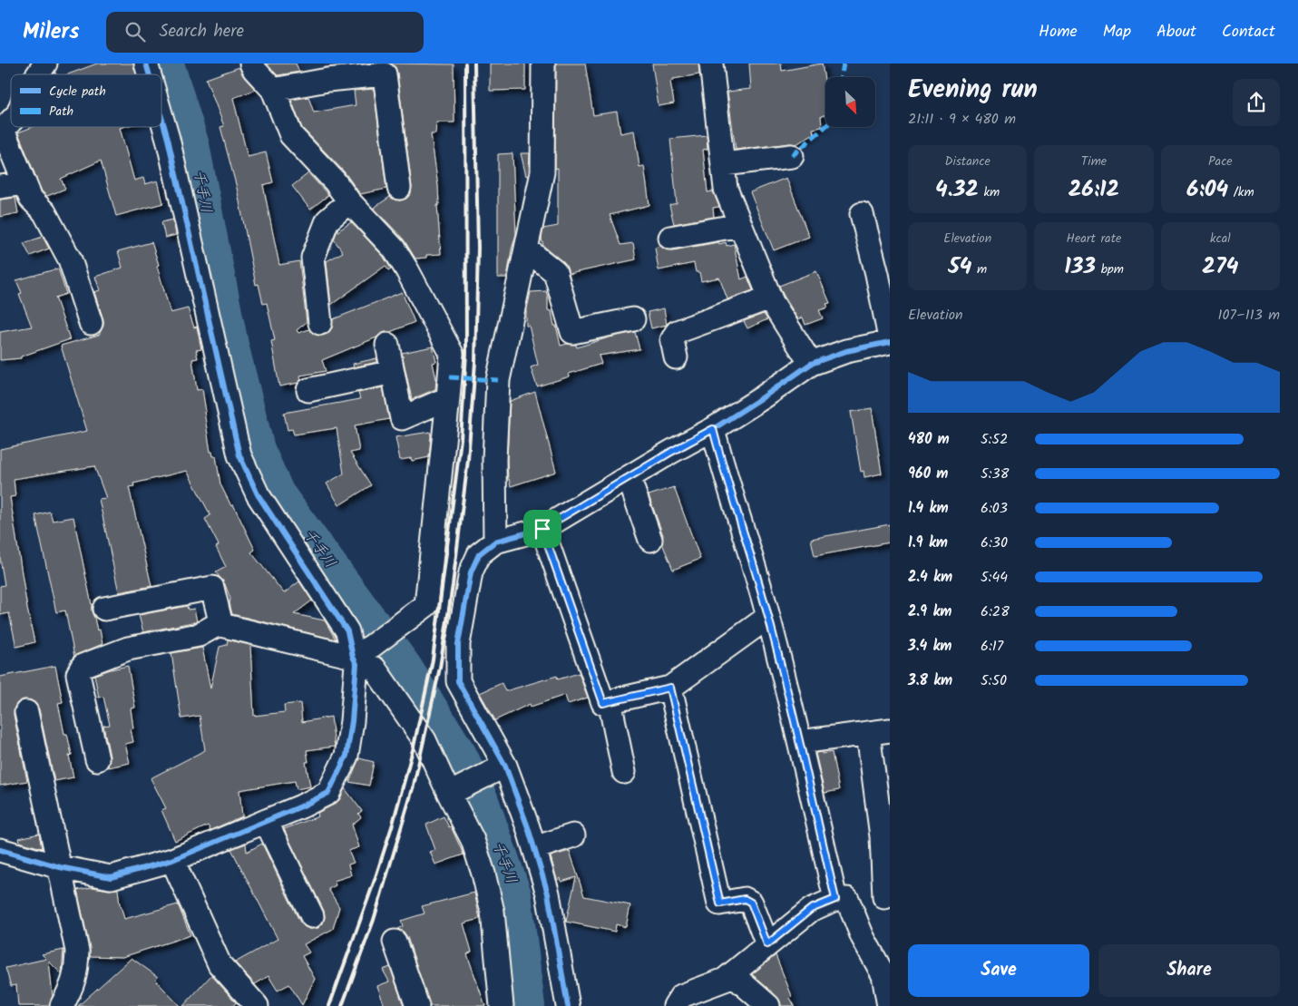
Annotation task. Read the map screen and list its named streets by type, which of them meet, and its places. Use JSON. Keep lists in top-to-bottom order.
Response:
{
  "water": ["千手川"],
  "legend": ["Cycle path", "Path"],
  "north": "bottom right",
  "page": {
    "header": "Milers",
    "search": "Search here",
    "nav": [
      "Home",
      "Map",
      "About",
      "Contact"
    ],
    "heading": ["Evening run", "21:11 · 9 × 480 m"],
    "stats": [
      ["Distance", "4.32 km"],
      ["Time", "26:12"],
      ["Pace", "6:04 /km"],
      ["Elevation", "54 m"],
      ["Heart rate", "133 bpm"],
      ["kcal", "274"]
    ],
    "chart": ["Elevation", "107–113 m"],
    "list": [
      {
        "name": "480 m",
        "note": "5:52"
      },
      {
        "name": "960 m",
        "note": "5:38"
      },
      {
        "name": "1.4 km",
        "note": "6:03"
      },
      {
        "name": "1.9 km",
        "note": "6:30"
      },
      {
        "name": "2.4 km",
        "note": "5:44"
      },
      {
        "name": "2.9 km",
        "note": "6:28"
      },
      {
        "name": "3.4 km",
        "note": "6:17"
      },
      {
        "name": "3.8 km",
        "note": "5:50"
      }
    ],
    "buttons": ["Save", "Share"]
  }
}
